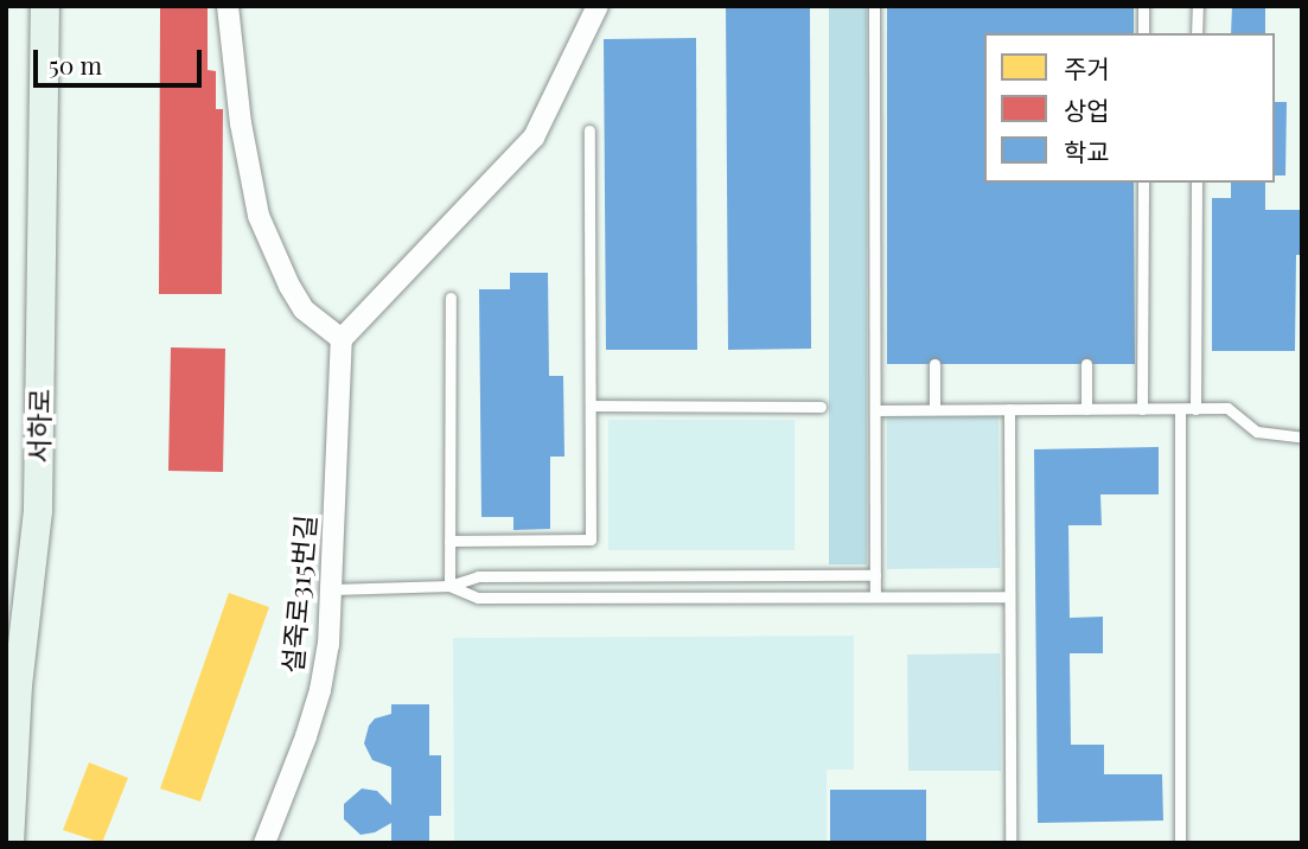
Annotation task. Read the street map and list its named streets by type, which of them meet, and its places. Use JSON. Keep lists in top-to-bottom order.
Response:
{
  "streets": {
    "main road": ["서하로"],
    "street": ["설죽로315번길"]
  },
  "legend": ["주거", "상업", "학교"],
  "scale_bar": "50 m"
}
